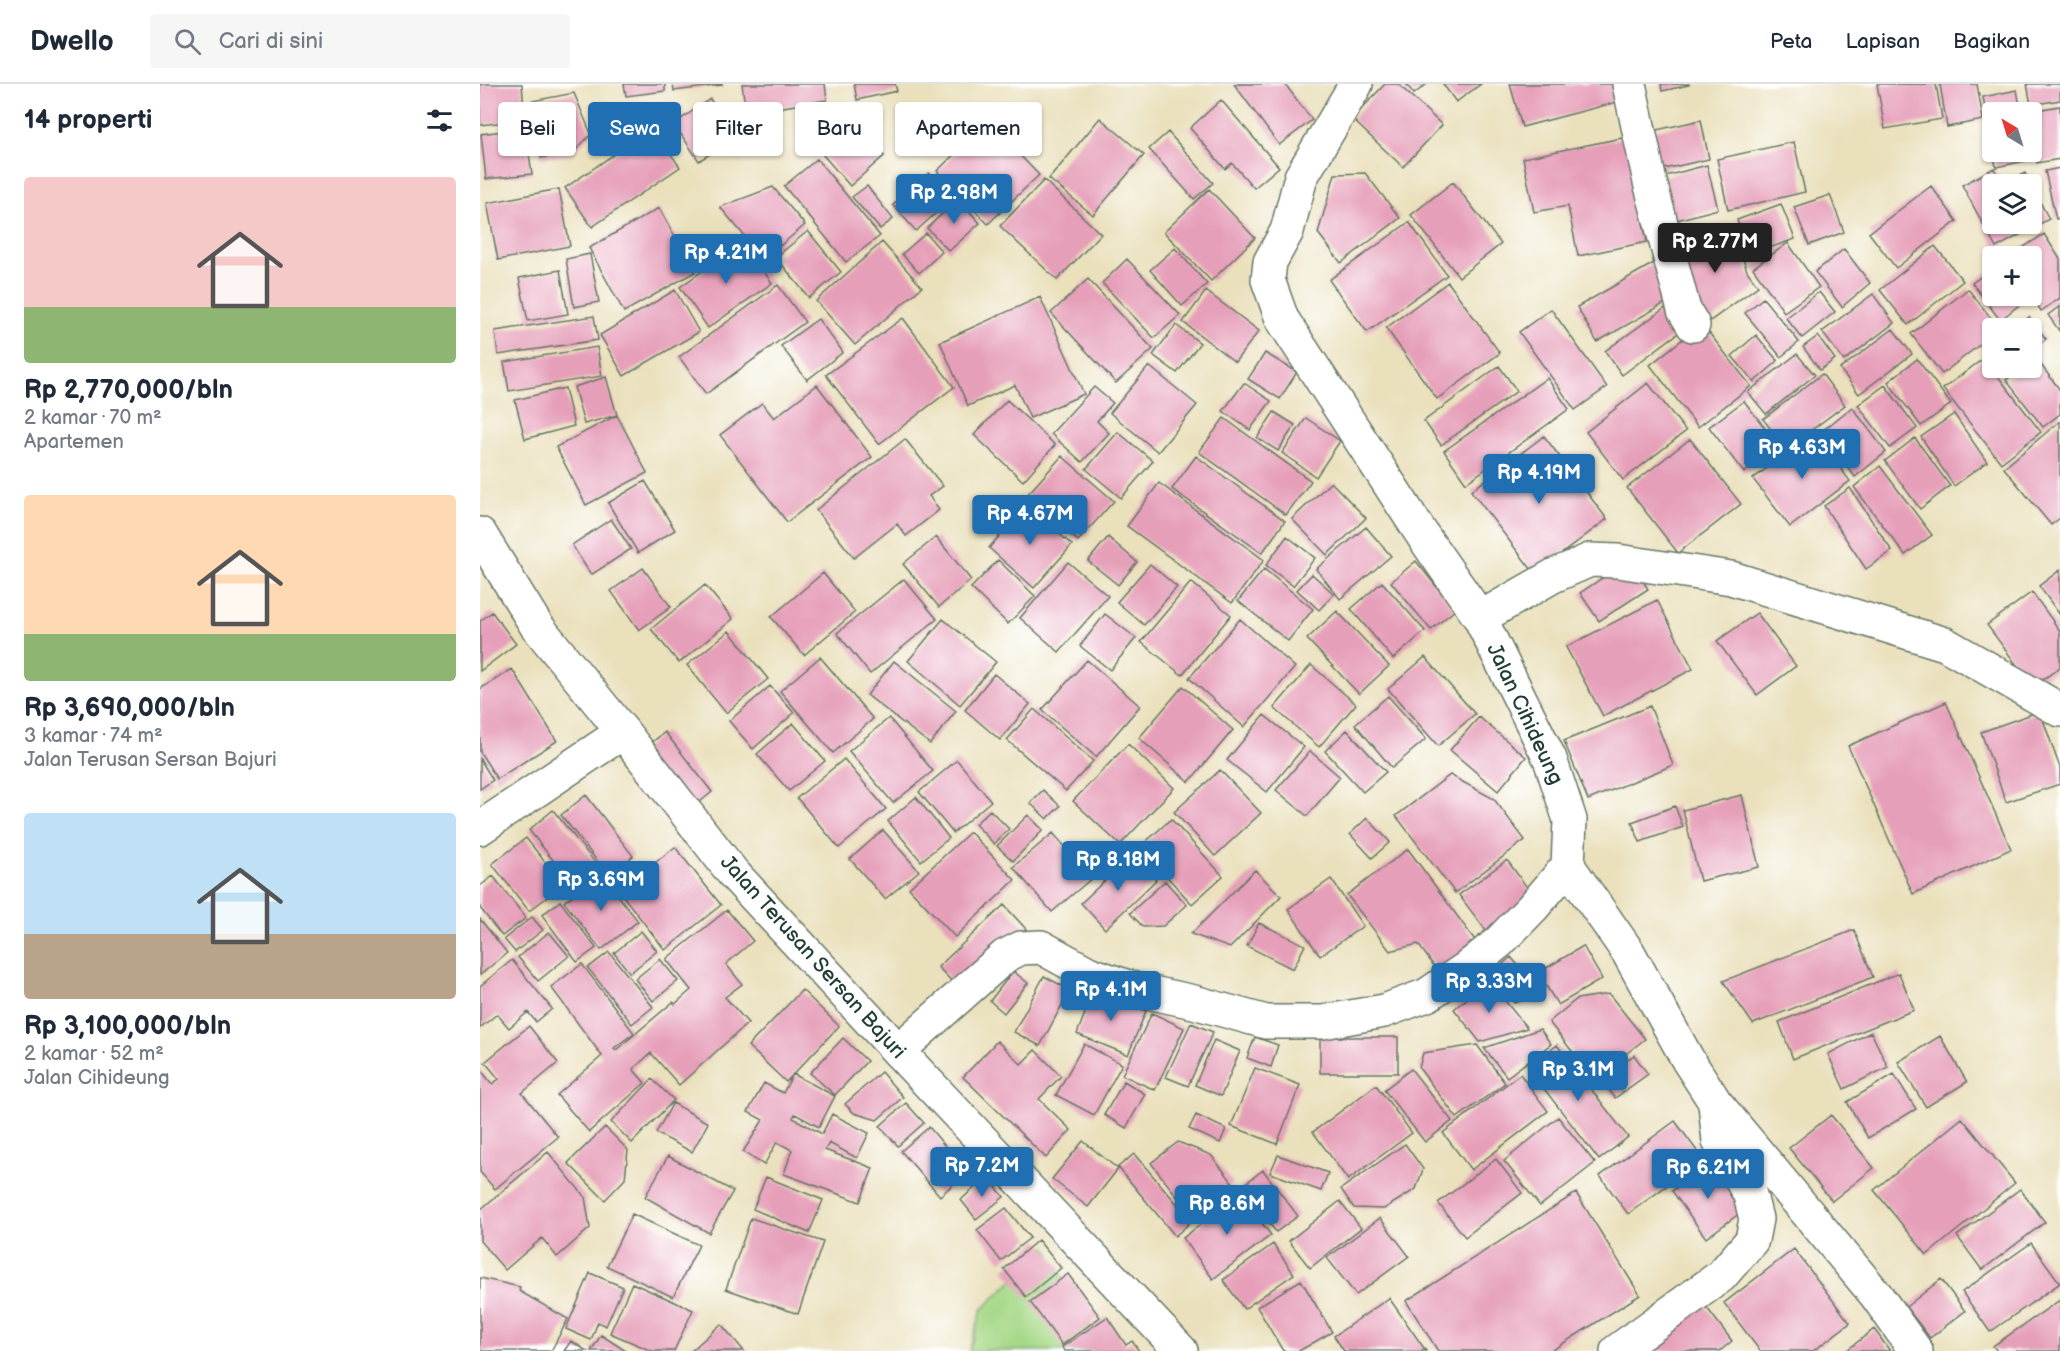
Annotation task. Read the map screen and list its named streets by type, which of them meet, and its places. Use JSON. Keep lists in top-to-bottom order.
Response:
{
  "streets": {
    "street": ["Jalan Cihideung", "Jalan Terusan Sersan Bajuri"]
  },
  "north": "top left",
  "page": {
    "header": "Dwello",
    "search": "Cari di sini",
    "nav": ["Peta", "Lapisan", "Bagikan"],
    "heading": "14 properti",
    "map_buttons": ["+", "−"],
    "chip": [
      "Beli",
      "Sewa",
      "Filter",
      "Baru",
      "Apartemen"
    ],
    "list": [
      {
        "name": "Rp 2,770,000/bln",
        "note": "2 kamar · 70 m² · Apartemen"
      },
      {
        "name": "Rp 3,690,000/bln",
        "note": "3 kamar · 74 m² · Jalan Terusan Sersan Bajuri"
      },
      {
        "name": "Rp 3,100,000/bln",
        "note": "2 kamar · 52 m² · Jalan Cihideung"
      }
    ],
    "price": [
      "Rp 2.98M",
      "Rp 2.77M",
      "Rp 4.21M",
      "Rp 4.63M",
      "Rp 4.19M",
      "Rp 4.67M",
      "Rp 8.18M",
      "Rp 3.69M",
      "Rp 3.33M",
      "Rp 4.1M",
      "Rp 3.1M",
      "Rp 7.2M",
      "Rp 6.21M",
      "Rp 8.6M"
    ]
  }
}
